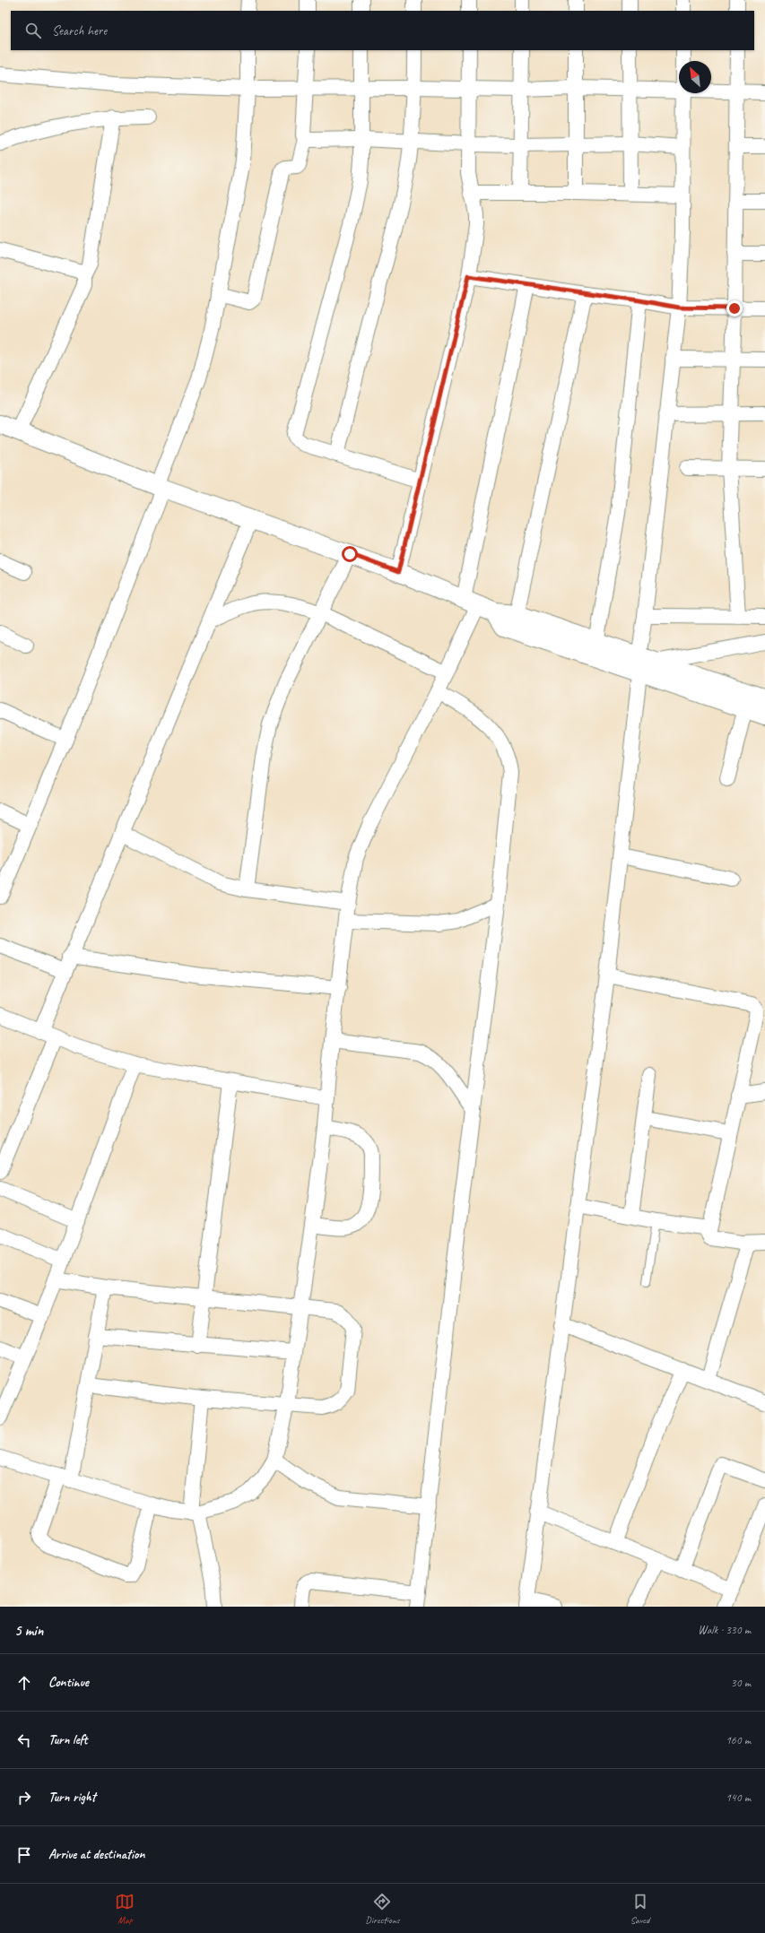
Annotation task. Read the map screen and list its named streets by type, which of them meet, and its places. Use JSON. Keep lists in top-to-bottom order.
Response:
{
  "north": "top left",
  "page": {
    "search": "Search here",
    "heading": ["5 min", "Walk · 330 m"],
    "list": [
      ["Continue", "30 m"],
      ["Turn left", "160 m"],
      ["Turn right", "140 m"],
      "Arrive at destination"
    ],
    "nav": ["Map", "Directions", "Saved"]
  }
}
